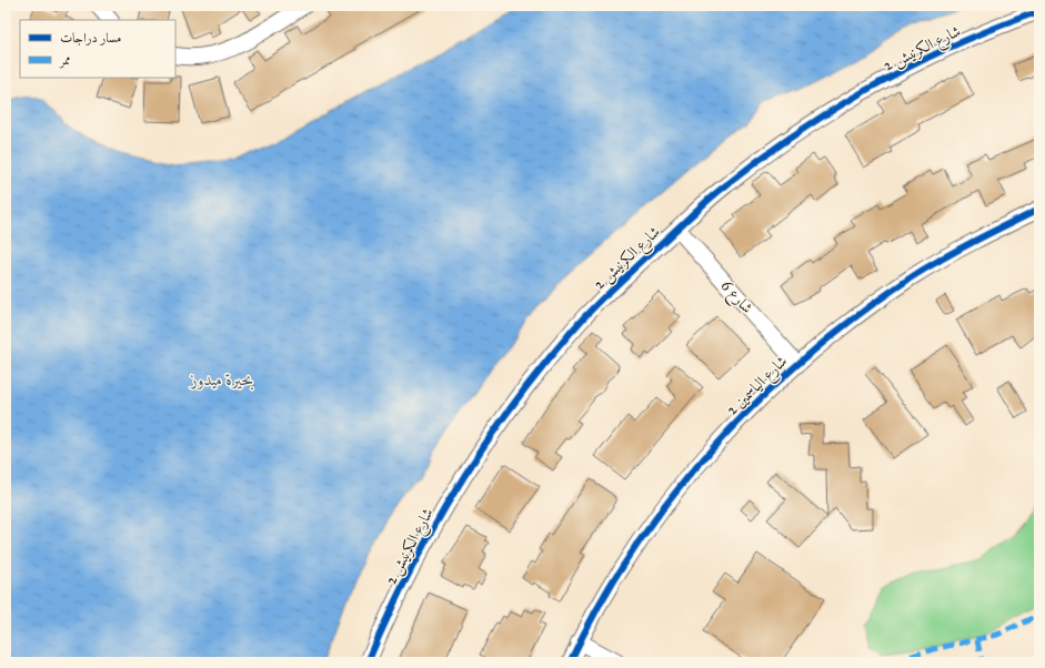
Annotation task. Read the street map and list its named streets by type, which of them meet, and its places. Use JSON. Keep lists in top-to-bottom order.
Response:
{
  "streets": {
    "street": ["شارع الكرنيش 2", "شارع 6", "شارع الياسمين 2"]
  },
  "crossings": [
    ["شارع الكرنيش 2", "شارع 6"],
    ["شارع 6", "شارع الياسمين 2"]
  ],
  "water": ["بحيرة ميدوز"],
  "legend": ["مسار دراجات", "ممر"]
}
